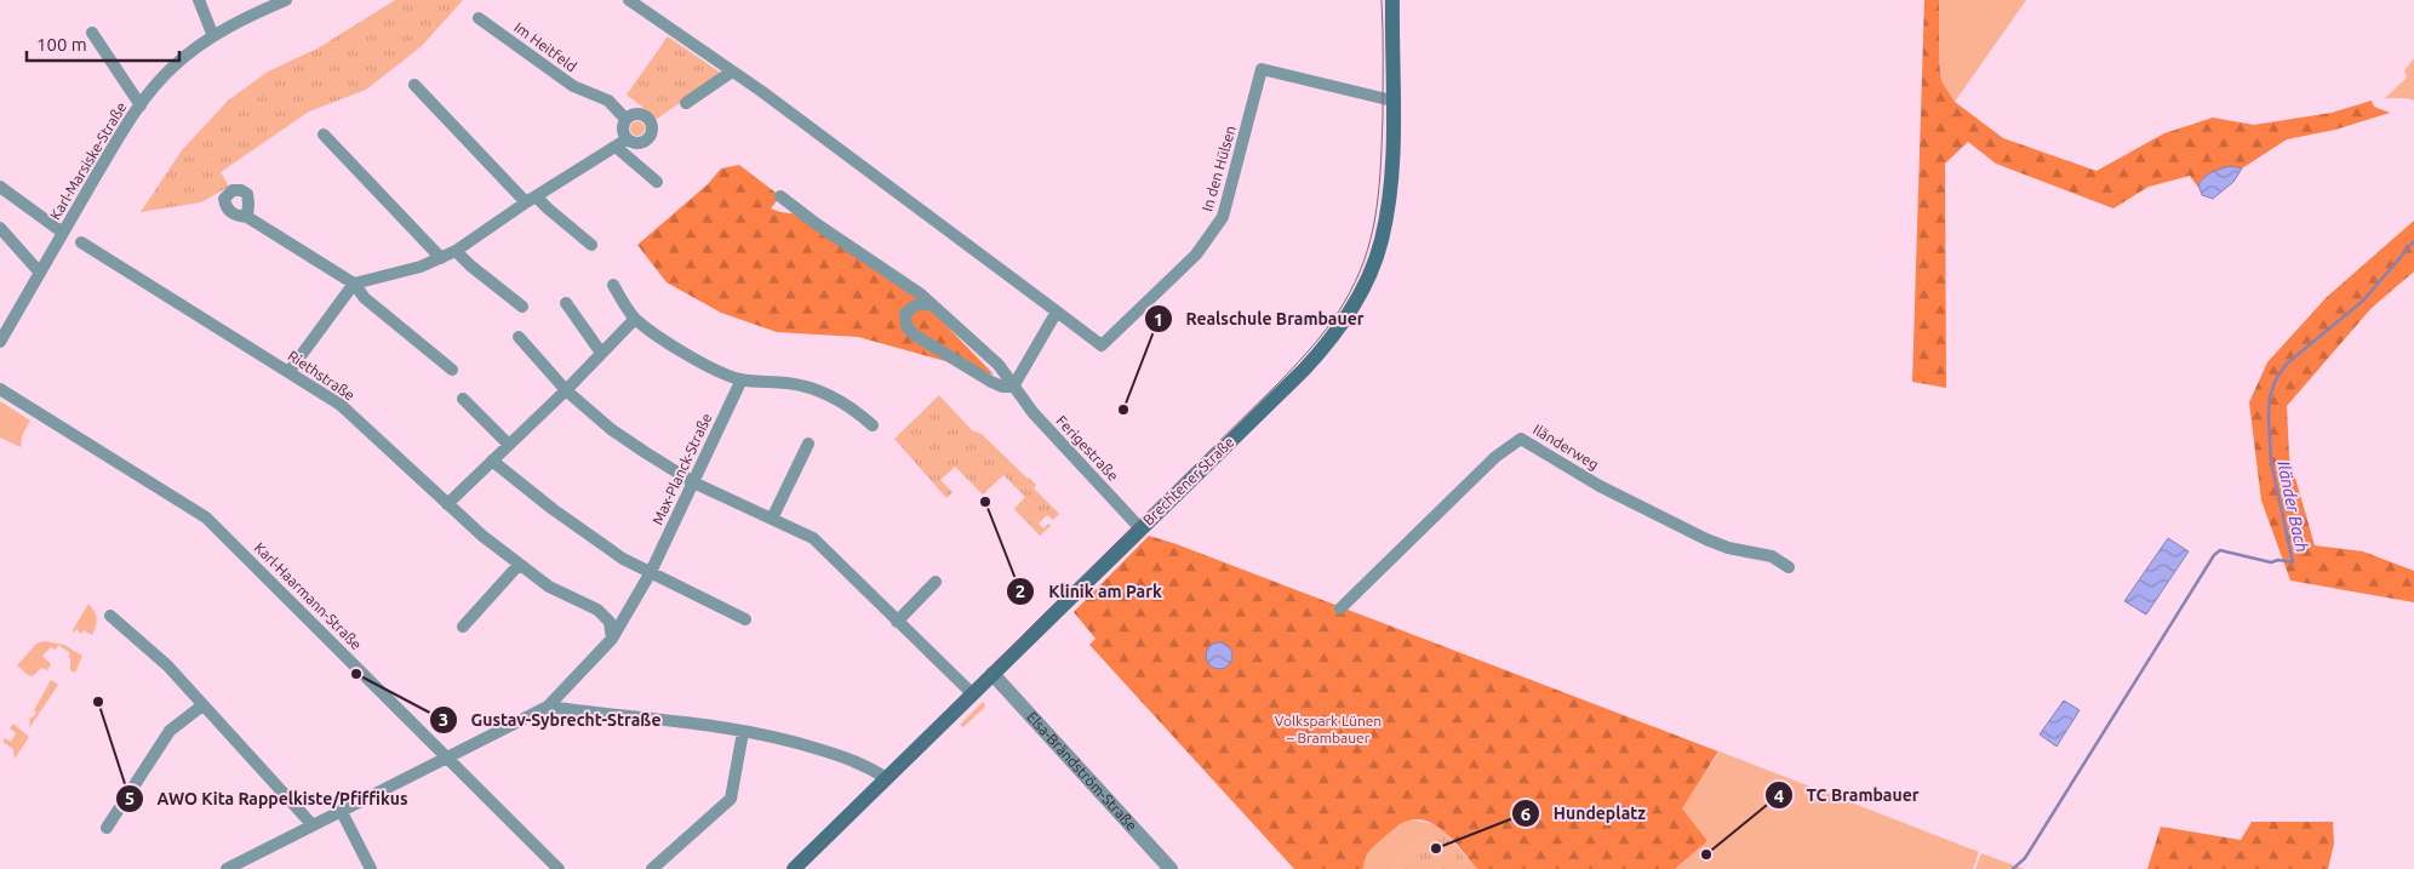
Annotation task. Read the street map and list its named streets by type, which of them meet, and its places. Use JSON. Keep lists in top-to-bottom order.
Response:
{
  "streets": {
    "main road": ["Brechtener Straße"],
    "street": [
      "Im Heitfeld",
      "Karl-Marsiske-Straße",
      "In den Hülsen",
      "Riethstraße",
      "Iländerweg",
      "Ferigestraße",
      "Max-Planck-Straße",
      "Karl-Haarmann-Straße",
      "Elsa-Brändström-Straße"
    ]
  },
  "crossings": [
    ["In den Hülsen", "Brechtener Straße"],
    ["Riethstraße", "Max-Planck-Straße"],
    ["Ferigestraße", "Brechtener Straße"],
    ["Max-Planck-Straße", "Karl-Haarmann-Straße"],
    ["Brechtener Straße", "Elsa-Brändström-Straße"]
  ],
  "water": ["Iländer Bach"],
  "parks": ["Volkspark Lünen – Brambauer"],
  "places": [
    "Realschule Brambauer",
    "Klinik am Park",
    "Gustav-Sybrecht-Straße",
    "AWO Kita Rappelkiste/Pfiffikus",
    "Hundeplatz",
    "TC Brambauer"
  ],
  "scale_bar": "100 m"
}
